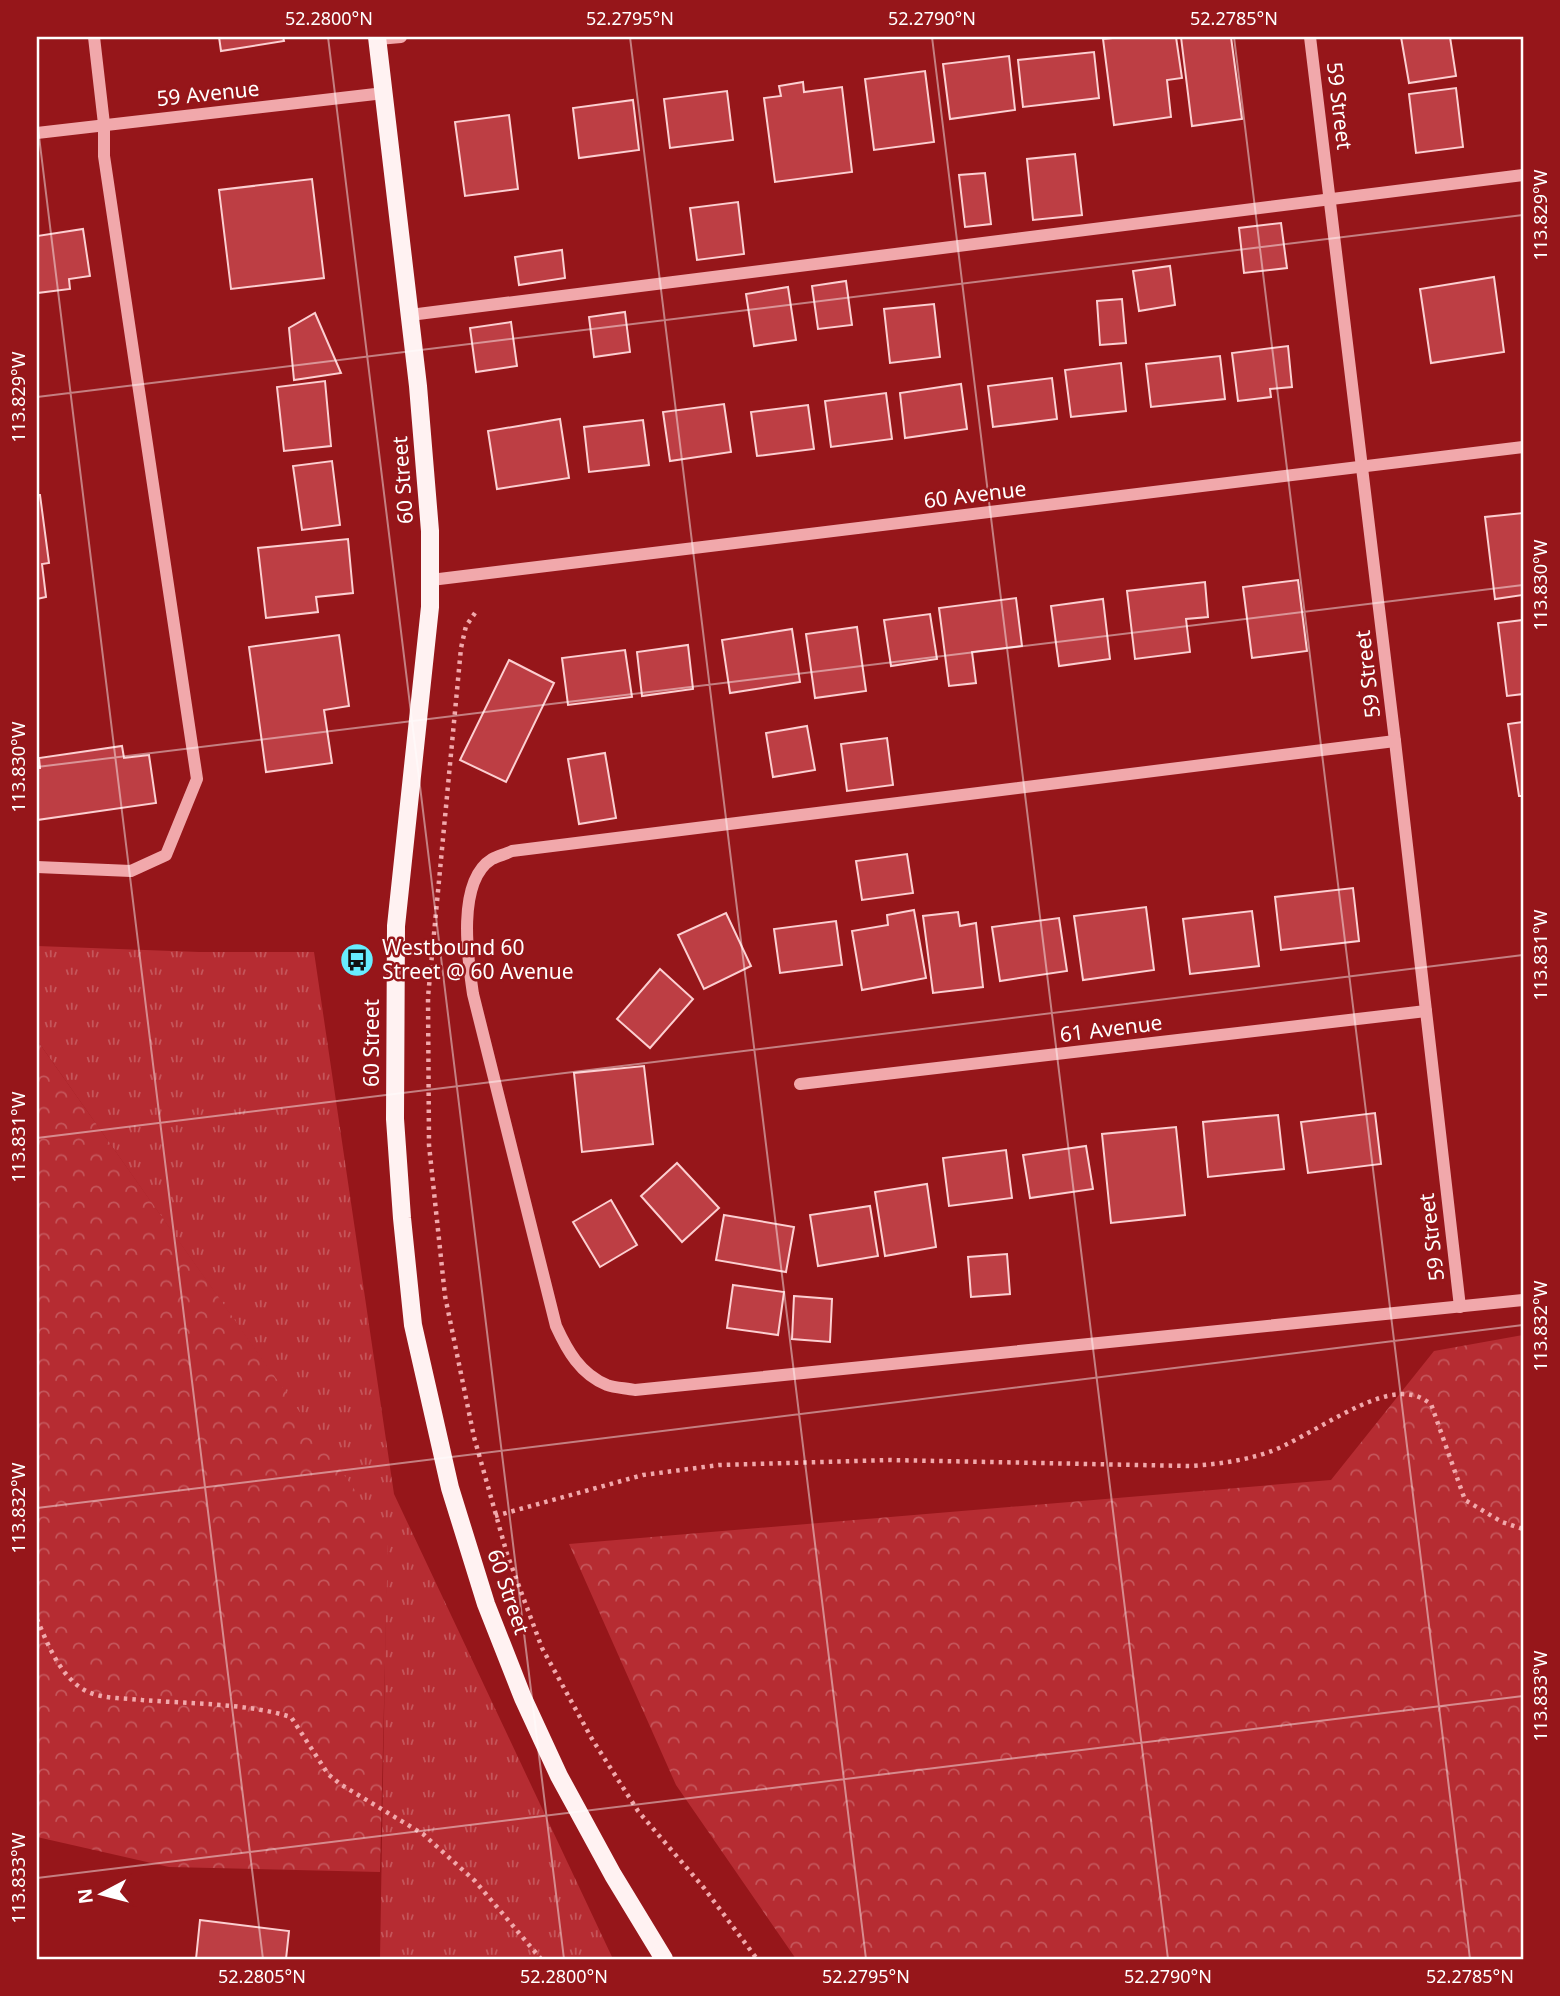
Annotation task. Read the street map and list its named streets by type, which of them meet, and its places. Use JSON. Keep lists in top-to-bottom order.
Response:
{
  "streets": {
    "main road": ["60 Street"],
    "street": [
      "59 Avenue",
      "59 Street",
      "60 Avenue",
      "61 Avenue"
    ]
  },
  "crossings": [
    ["59 Avenue", "60 Street"],
    ["59 Street", "60 Avenue"],
    ["59 Street", "61 Avenue"],
    ["60 Street", "60 Avenue"]
  ],
  "places": {
    "bus stop": ["Westbound 60 Street @ 60 Avenue"]
  },
  "north": "left",
  "coordinates": [
    "52.2800°N",
    "52.2795°N",
    "52.2790°N",
    "52.2785°N",
    "113.829°W",
    "113.830°W",
    "113.831°W",
    "113.832°W",
    "113.833°W",
    "52.2805°N"
  ]
}
